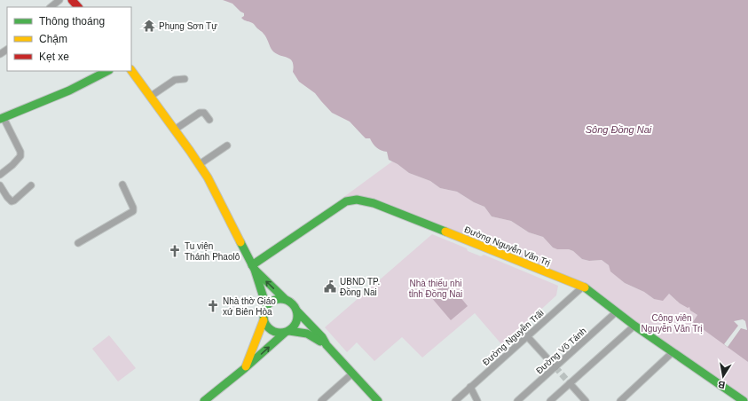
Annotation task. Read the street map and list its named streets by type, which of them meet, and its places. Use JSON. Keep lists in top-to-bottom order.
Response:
{
  "streets": {
    "main road": ["Đường Nguyễn Văn Trị"],
    "street": ["Đường Nguyễn Trãi", "Đường Võ Tánh"]
  },
  "crossings": [
    ["Đường Nguyễn Văn Trị", "Đường Nguyễn Trãi"],
    ["Đường Nguyễn Văn Trị", "Đường Võ Tánh"]
  ],
  "water": ["Sông Đồng Nai"],
  "parks": ["Nhà thiếu nhi tỉnh Đồng Nai", "Công viên Nguyễn Văn Trị"],
  "places": {
    "temple": ["Phụng Sơn Tự"],
    "church": ["Tu viện Thánh Phaolô", "Nhà thờ Giáo xứ Biên Hòa"],
    "public building": ["UBND TP. Đồng Nai"]
  },
  "legend": ["Thông thoáng", "Chậm", "Kẹt xe"],
  "north": "bottom"
}
